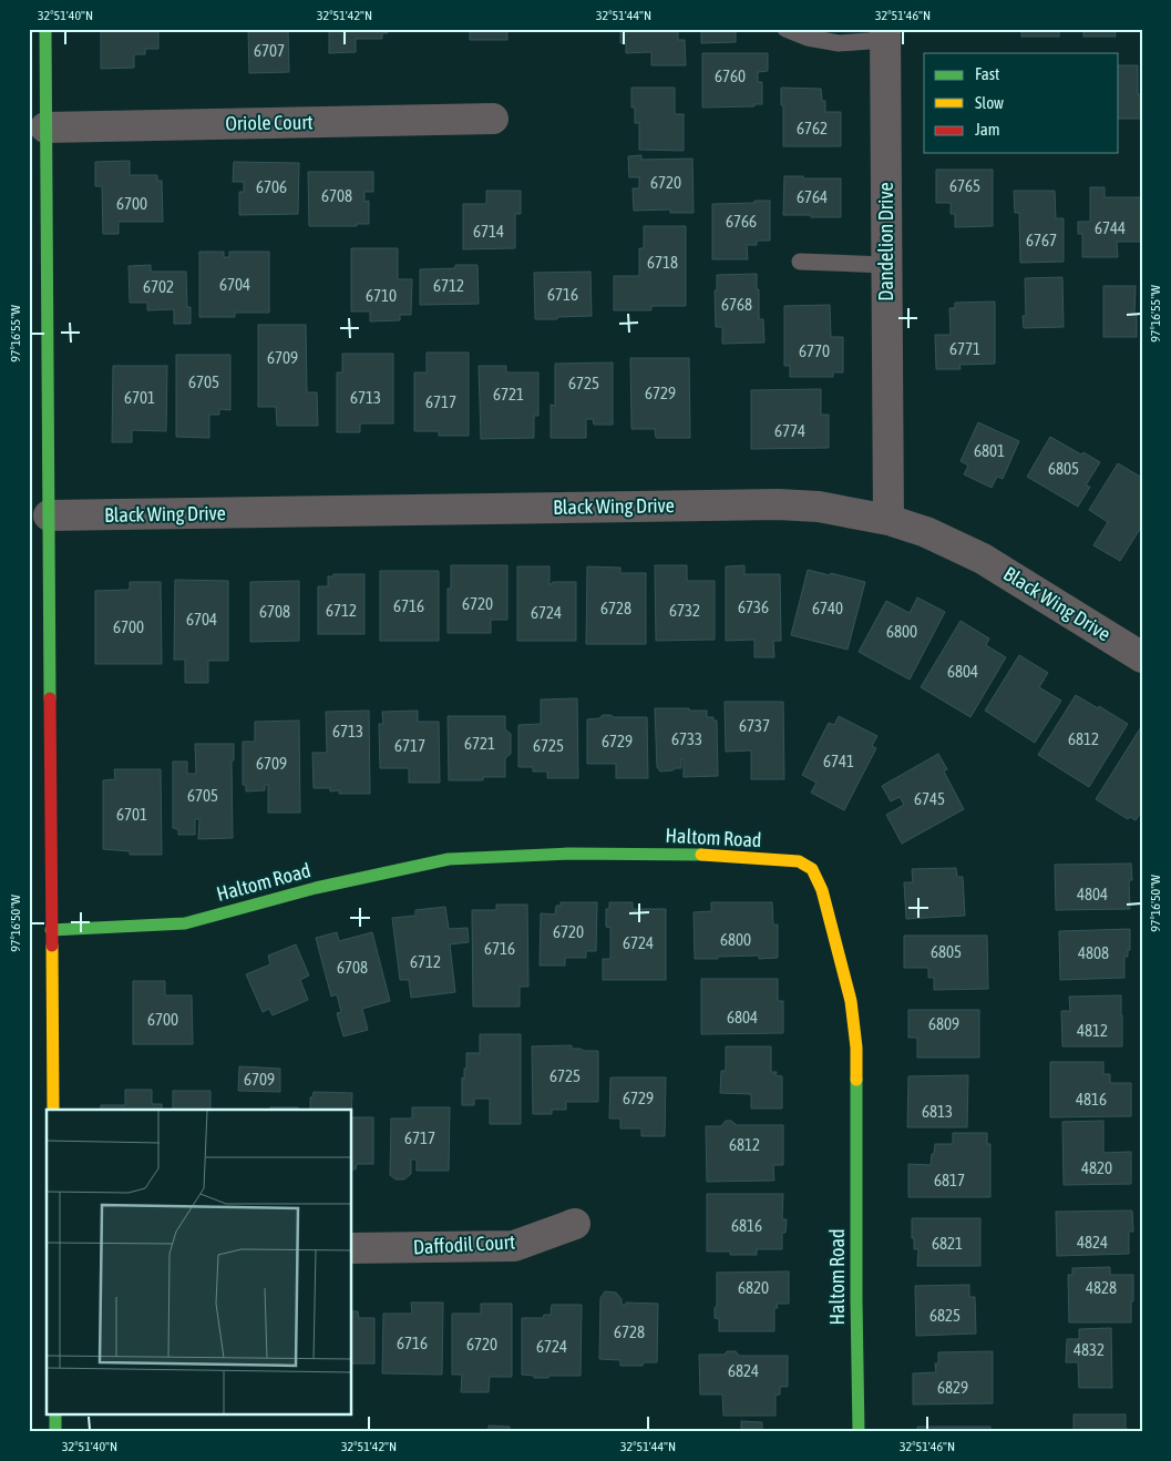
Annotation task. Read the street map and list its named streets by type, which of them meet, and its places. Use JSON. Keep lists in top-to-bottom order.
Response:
{
  "streets": {
    "street": [
      "Oriole Court",
      "Dandelion Drive",
      "Black Wing Drive",
      "Haltom Road",
      "Daffodil Court"
    ]
  },
  "crossings": [
    ["Dandelion Drive", "Black Wing Drive"]
  ],
  "house_numbers": [
    "6707",
    "6760",
    "6762",
    "6720",
    "6765",
    "6706",
    "6708",
    "6764",
    "6700",
    "6766",
    "6744",
    "6714",
    "6767",
    "6718",
    "6704",
    "6712",
    "6702",
    "6716",
    "6710",
    "6768",
    "6771",
    "6770",
    "6709",
    "6705",
    "6725",
    "6729",
    "6721",
    "6701",
    "6713",
    "6717",
    "6774",
    "6801",
    "6805",
    "6720",
    "6716",
    "6736",
    "6728",
    "6740",
    "6712",
    "6732",
    "6708",
    "6724",
    "6704",
    "6700",
    "6800",
    "6804",
    "6737",
    "6713",
    "6733",
    "6812",
    "6729",
    "6721",
    "6717",
    "6725",
    "6741",
    "6709",
    "6705",
    "6745",
    "6701",
    "4804",
    "6720",
    "6800",
    "6724",
    "6716",
    "6805",
    "4808",
    "6712",
    "6708",
    "6804",
    "6700",
    "6809",
    "4812",
    "6725",
    "6709",
    "6729",
    "4816",
    "6813",
    "6717",
    "6812",
    "4820",
    "6817",
    "6816",
    "4824",
    "6821",
    "6820",
    "4828",
    "6825",
    "6728",
    "6716",
    "6720",
    "6724",
    "4832",
    "6824",
    "6829"
  ],
  "legend": ["Fast", "Slow", "Jam"],
  "coordinates": [
    "32°51'40\"N",
    "32°51'42\"N",
    "32°51'44\"N",
    "32°51'46\"N",
    "97°16'55\"W",
    "97°16'50\"W"
  ]
}
